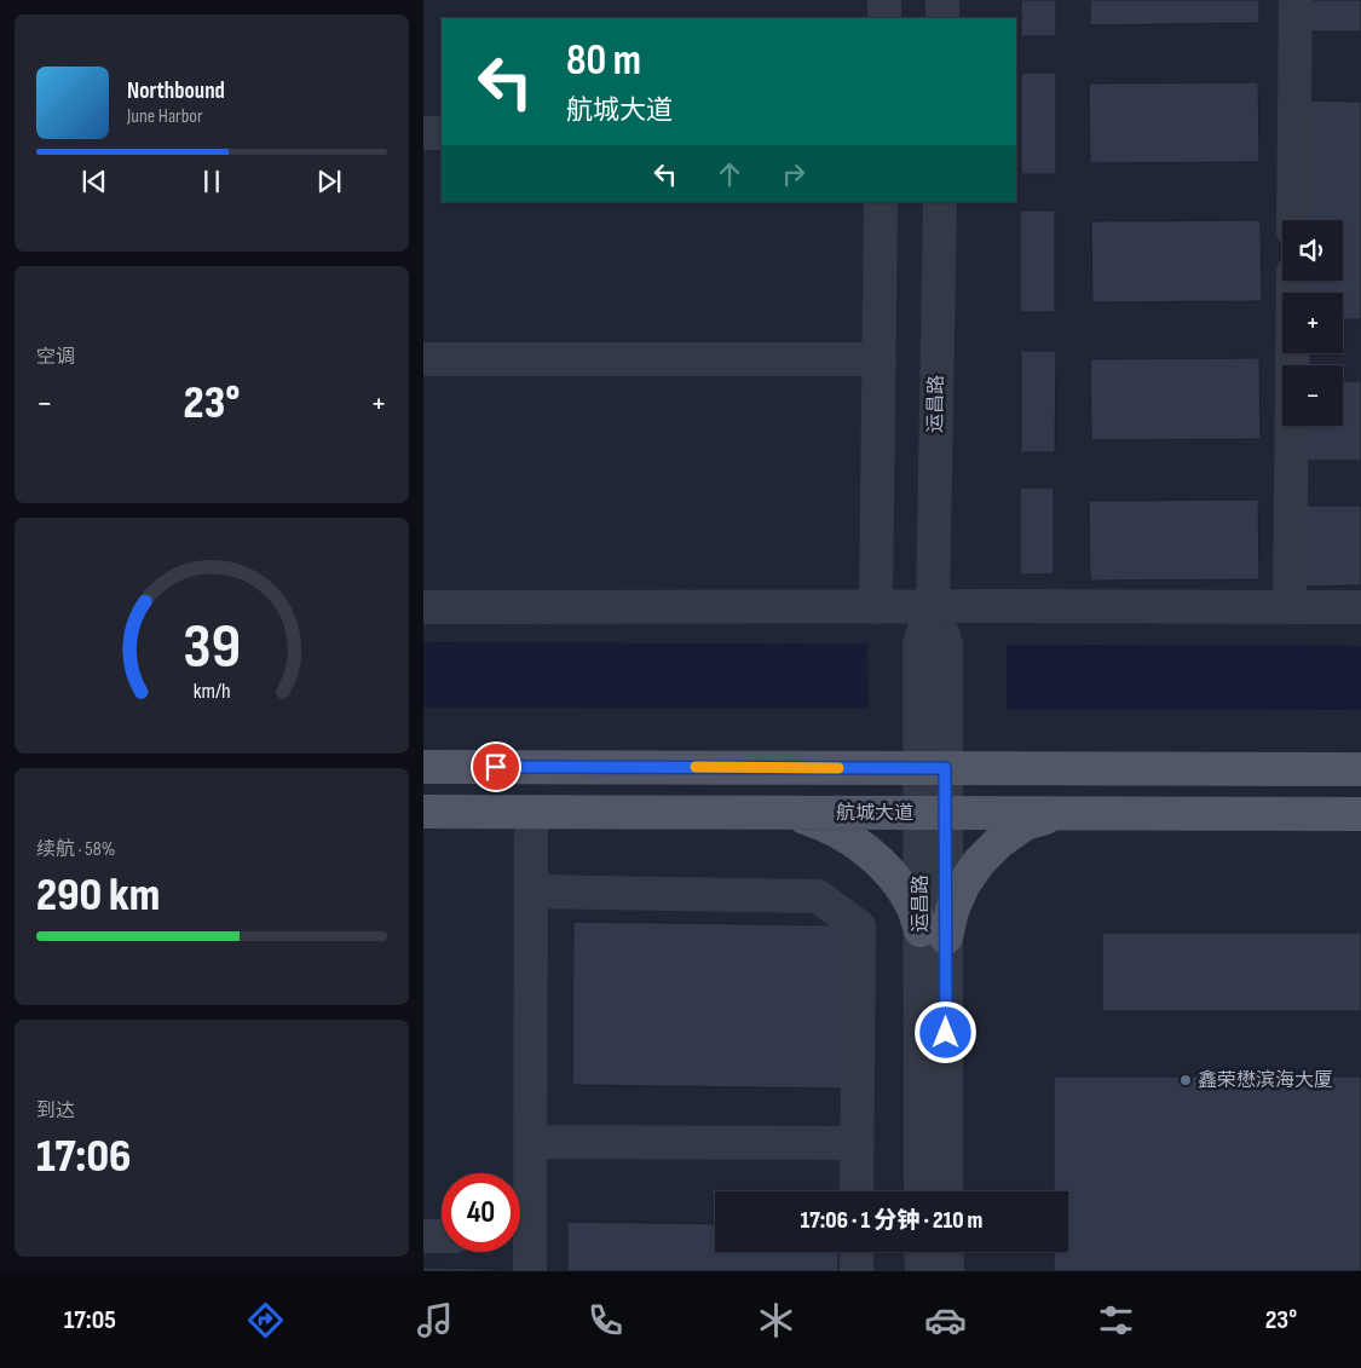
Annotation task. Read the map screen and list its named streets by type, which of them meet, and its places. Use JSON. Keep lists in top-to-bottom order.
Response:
{
  "streets": {
    "main road": ["航城大道"],
    "street": ["运昌路"]
  },
  "crossings": [
    ["运昌路", "航城大道"]
  ],
  "places": ["鑫荣懋滨海大厦"],
  "page": {
    "turn": ["80 m", "航城大道"],
    "song": ["Northbound", "June Harbor"],
    "map_buttons": ["+", "−"],
    "tile": [
      "空调",
      ["续航 · 58%", "290 km"],
      ["到达", "17:06"]
    ],
    "heat": ["−", "23°", "+"],
    "limit": "40",
    "trip": "17:06 · 1 分钟 · 210 m",
    "tabs": ["17:05", "23°"],
    "gauge": ["39", "km/h"]
  }
}
